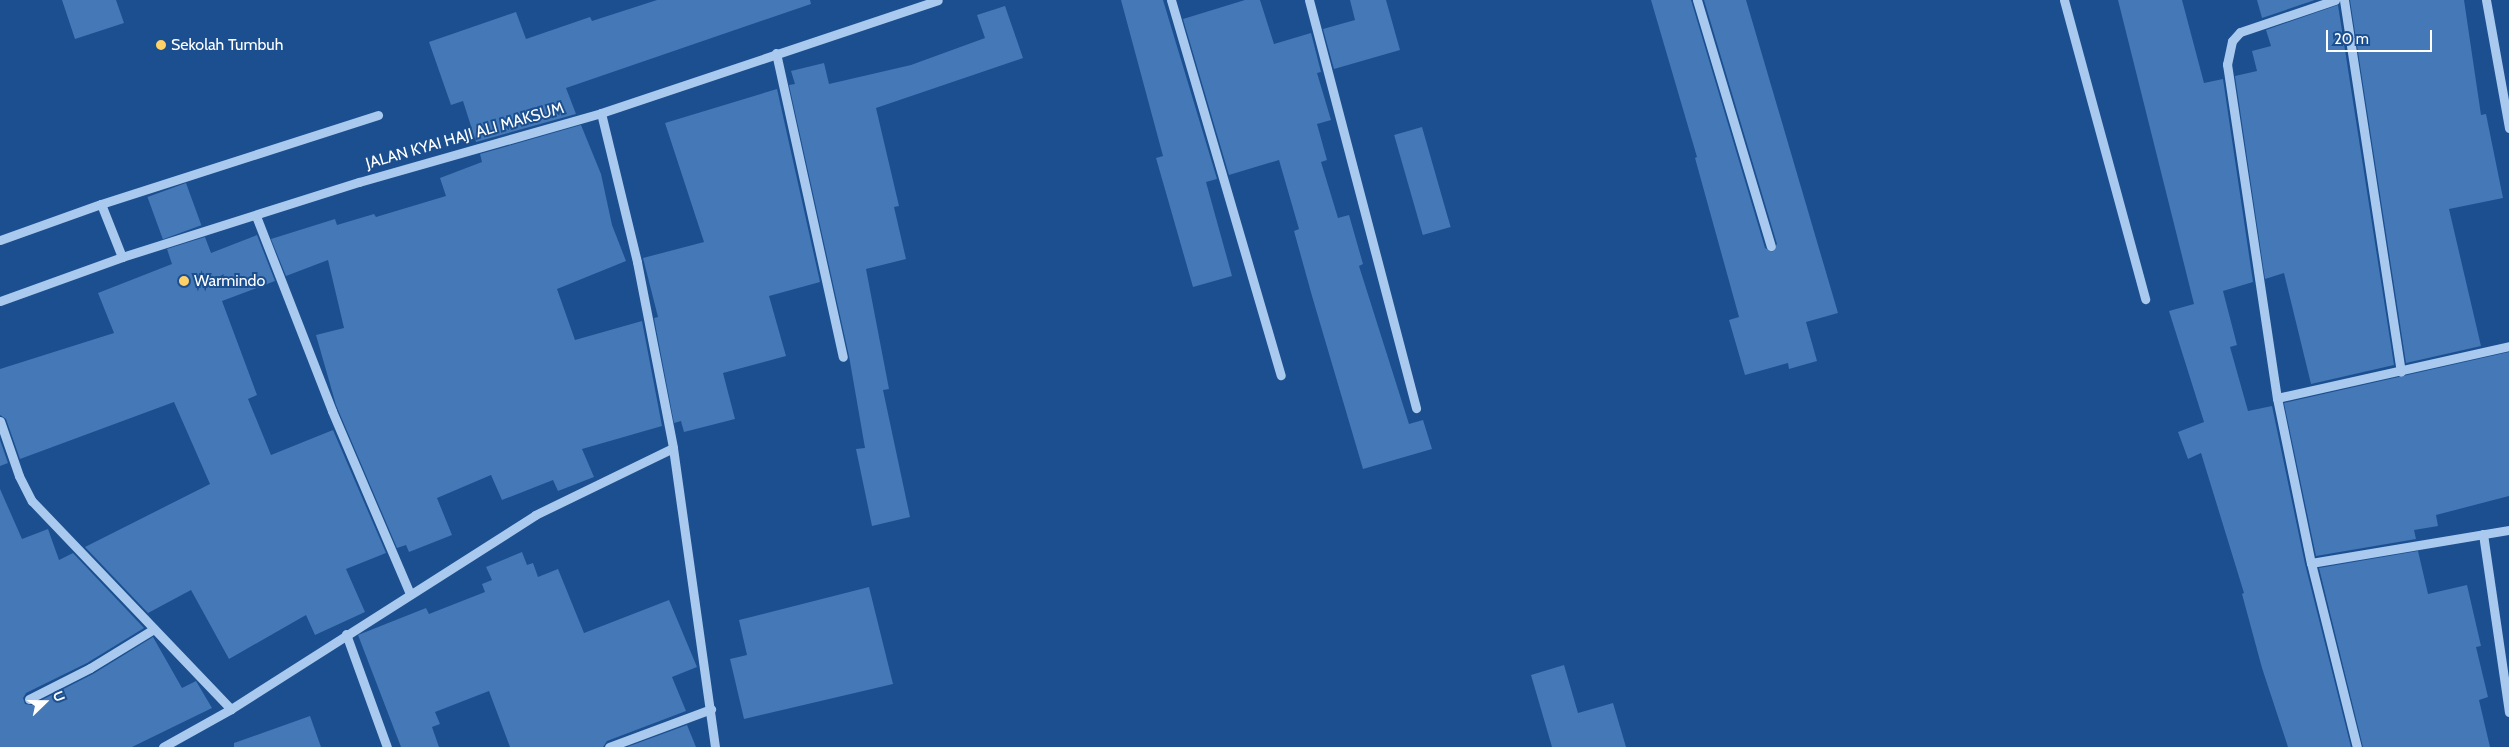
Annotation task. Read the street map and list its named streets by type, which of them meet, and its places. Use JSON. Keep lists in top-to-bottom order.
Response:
{
  "streets": {
    "street": ["JALAN KYAI HAJI ALI MAKSUM"]
  },
  "places": ["Sekolah Tumbuh", "Warmindo"],
  "scale_bar": "20 m",
  "north": "right"
}
